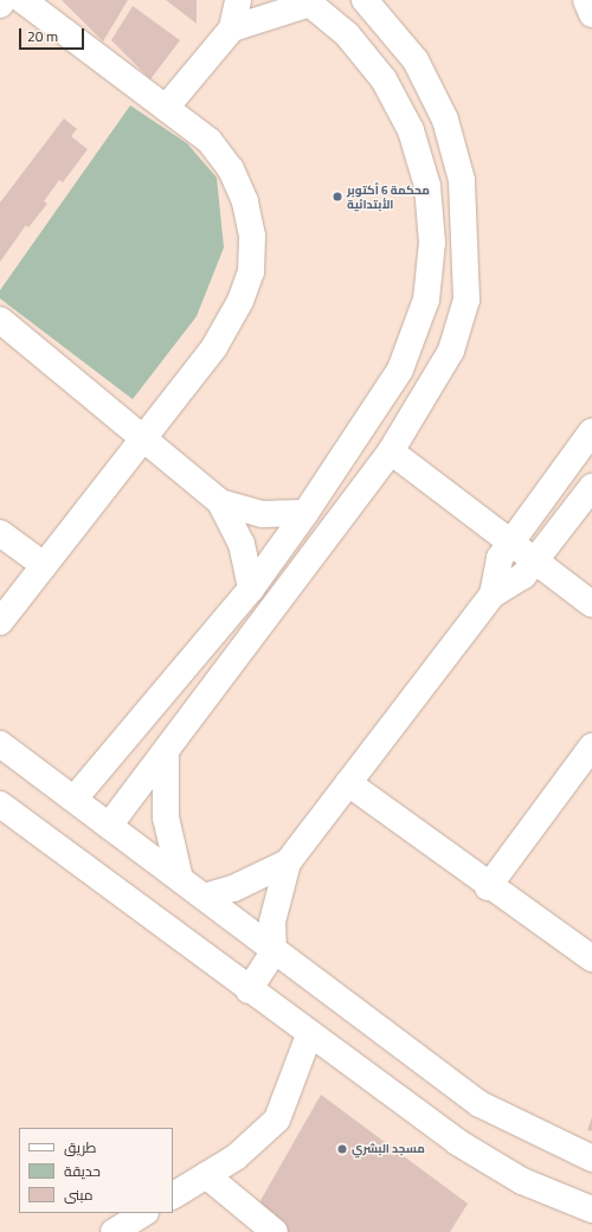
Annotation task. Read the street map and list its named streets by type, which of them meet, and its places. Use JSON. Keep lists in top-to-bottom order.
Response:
{
  "places": ["محكمة 6 أكتوبر الأبتدائية", "مسجد البشري"],
  "legend": ["طريق", "حديقة", "مبنى"],
  "scale_bar": "20 m"
}
